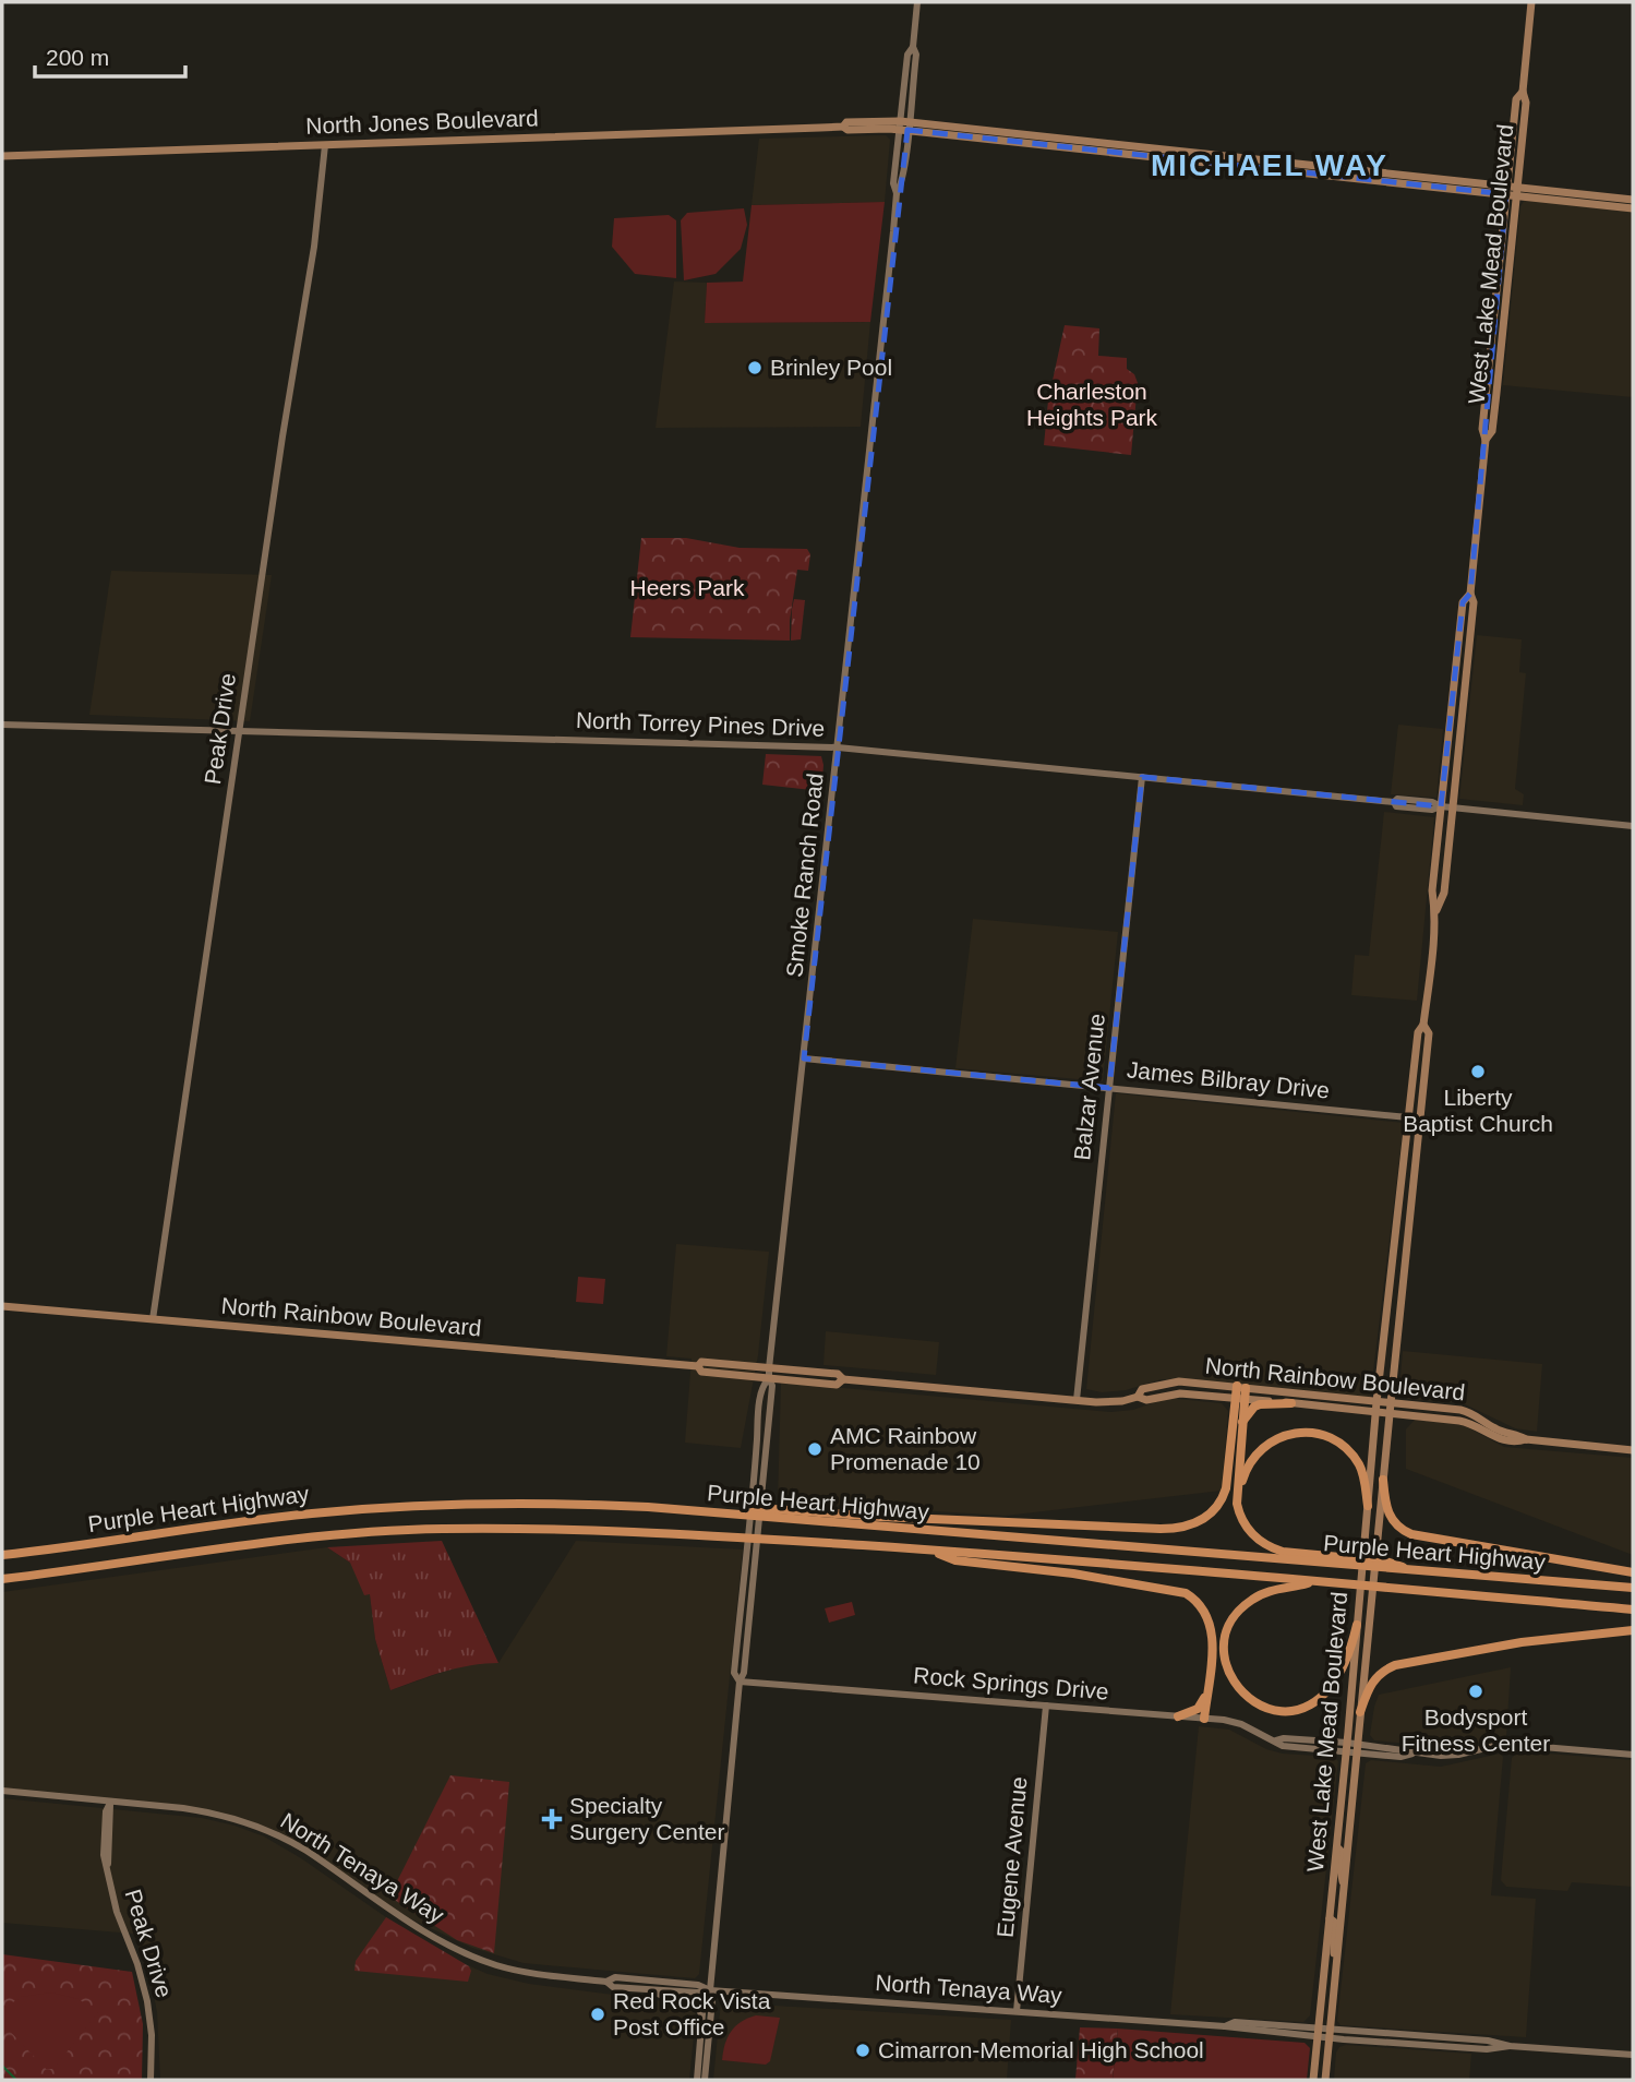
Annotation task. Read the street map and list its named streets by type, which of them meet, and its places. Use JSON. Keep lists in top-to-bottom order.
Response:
{
  "streets": {
    "highway": ["Purple Heart Highway"],
    "main road": [
      "North Jones Boulevard",
      "West Lake Mead Boulevard",
      "North Torrey Pines Drive",
      "Peak Drive",
      "Smoke Ranch Road",
      "James Bilbray Drive",
      "Balzar Avenue",
      "North Rainbow Boulevard",
      "Rock Springs Drive",
      "Eugene Avenue",
      "North Tenaya Way"
    ]
  },
  "crossings": [
    ["North Jones Boulevard", "West Lake Mead Boulevard"],
    ["North Jones Boulevard", "Peak Drive"],
    ["North Jones Boulevard", "Smoke Ranch Road"],
    ["West Lake Mead Boulevard", "North Torrey Pines Drive"],
    ["West Lake Mead Boulevard", "James Bilbray Drive"],
    ["West Lake Mead Boulevard", "North Rainbow Boulevard"],
    ["West Lake Mead Boulevard", "Rock Springs Drive"],
    ["West Lake Mead Boulevard", "North Tenaya Way"],
    ["North Torrey Pines Drive", "Peak Drive"],
    ["North Torrey Pines Drive", "Smoke Ranch Road"],
    ["North Torrey Pines Drive", "Balzar Avenue"],
    ["Peak Drive", "North Rainbow Boulevard"],
    ["Peak Drive", "North Tenaya Way"],
    ["Smoke Ranch Road", "James Bilbray Drive"],
    ["Smoke Ranch Road", "North Rainbow Boulevard"],
    ["Smoke Ranch Road", "Rock Springs Drive"],
    ["Smoke Ranch Road", "North Tenaya Way"],
    ["James Bilbray Drive", "Balzar Avenue"],
    ["Balzar Avenue", "North Rainbow Boulevard"],
    ["Rock Springs Drive", "Eugene Avenue"],
    ["Eugene Avenue", "North Tenaya Way"]
  ],
  "districts": ["MICHAEL WAY"],
  "parks": ["Charleston Heights Park", "Heers Park"],
  "places": {
    "other": [
      "Brinley Pool",
      "Liberty Baptist Church",
      "AMC Rainbow Promenade 10",
      "Bodysport Fitness Center",
      "Red Rock Vista Post Office",
      "Cimarron-Memorial High School"
    ],
    "health": ["Specialty Surgery Center"]
  },
  "scale_bar": "200 m"
}
